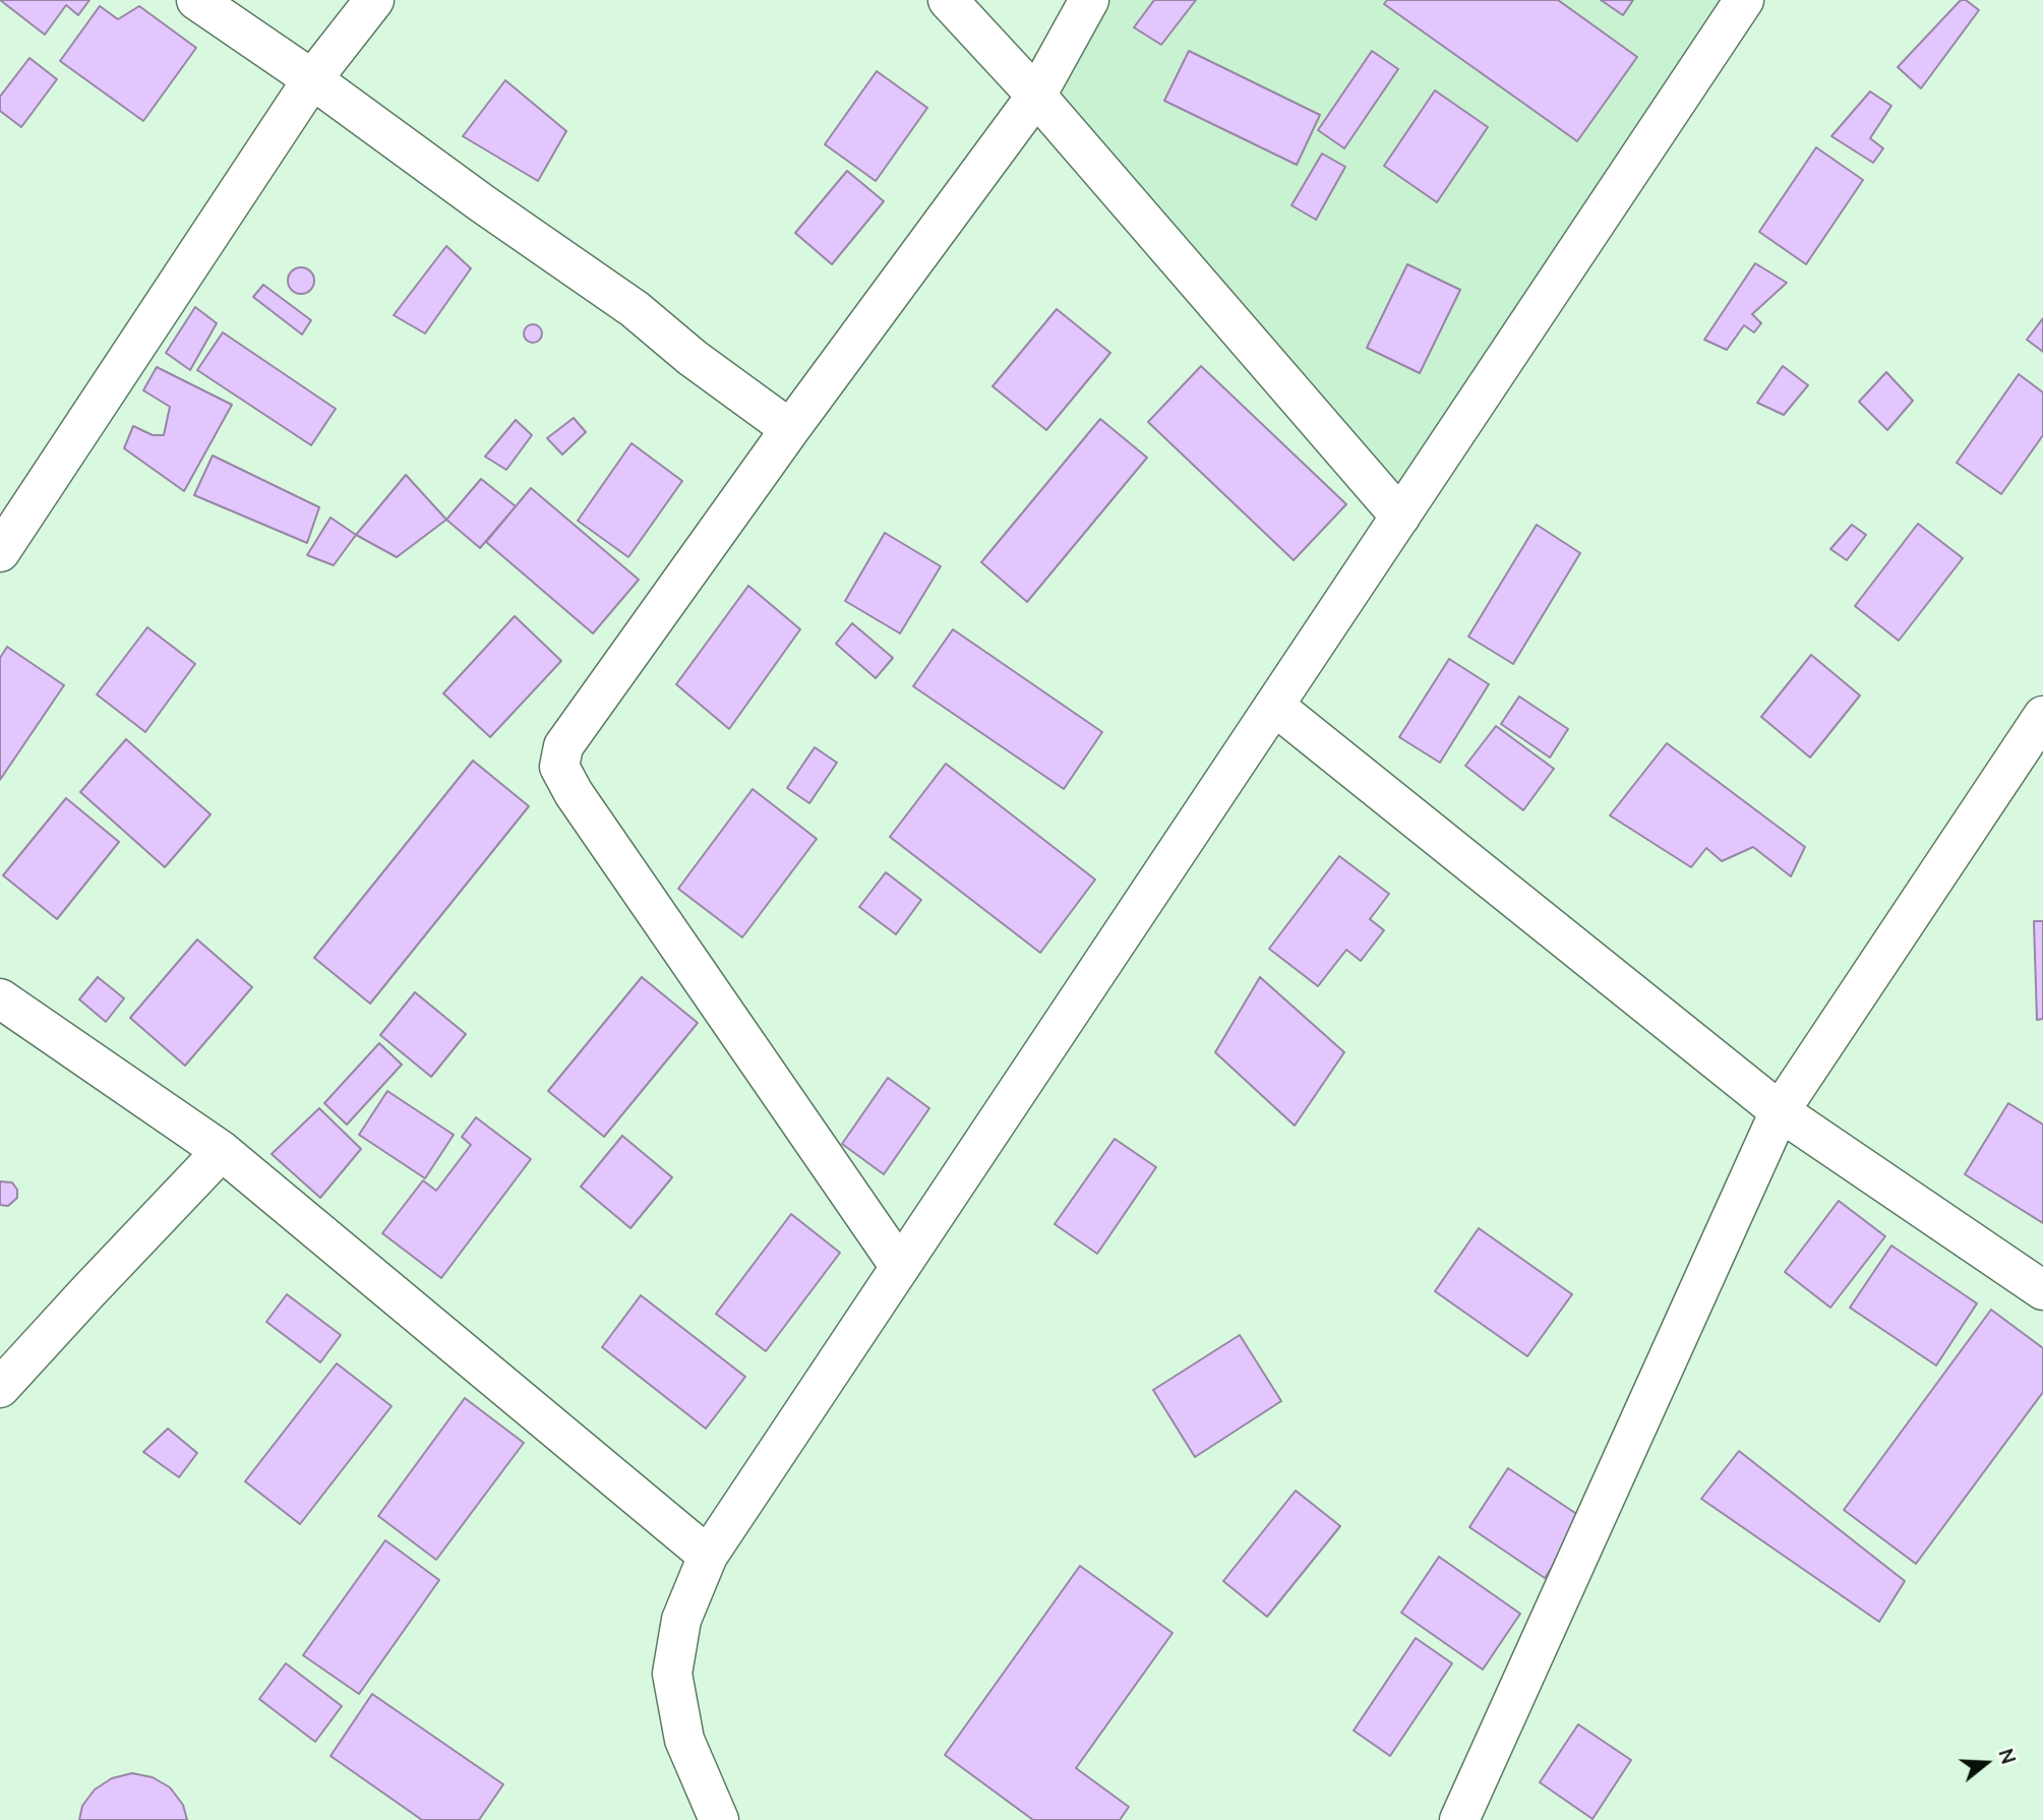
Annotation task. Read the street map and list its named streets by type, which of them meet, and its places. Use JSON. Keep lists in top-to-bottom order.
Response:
{
  "north": "right"
}
